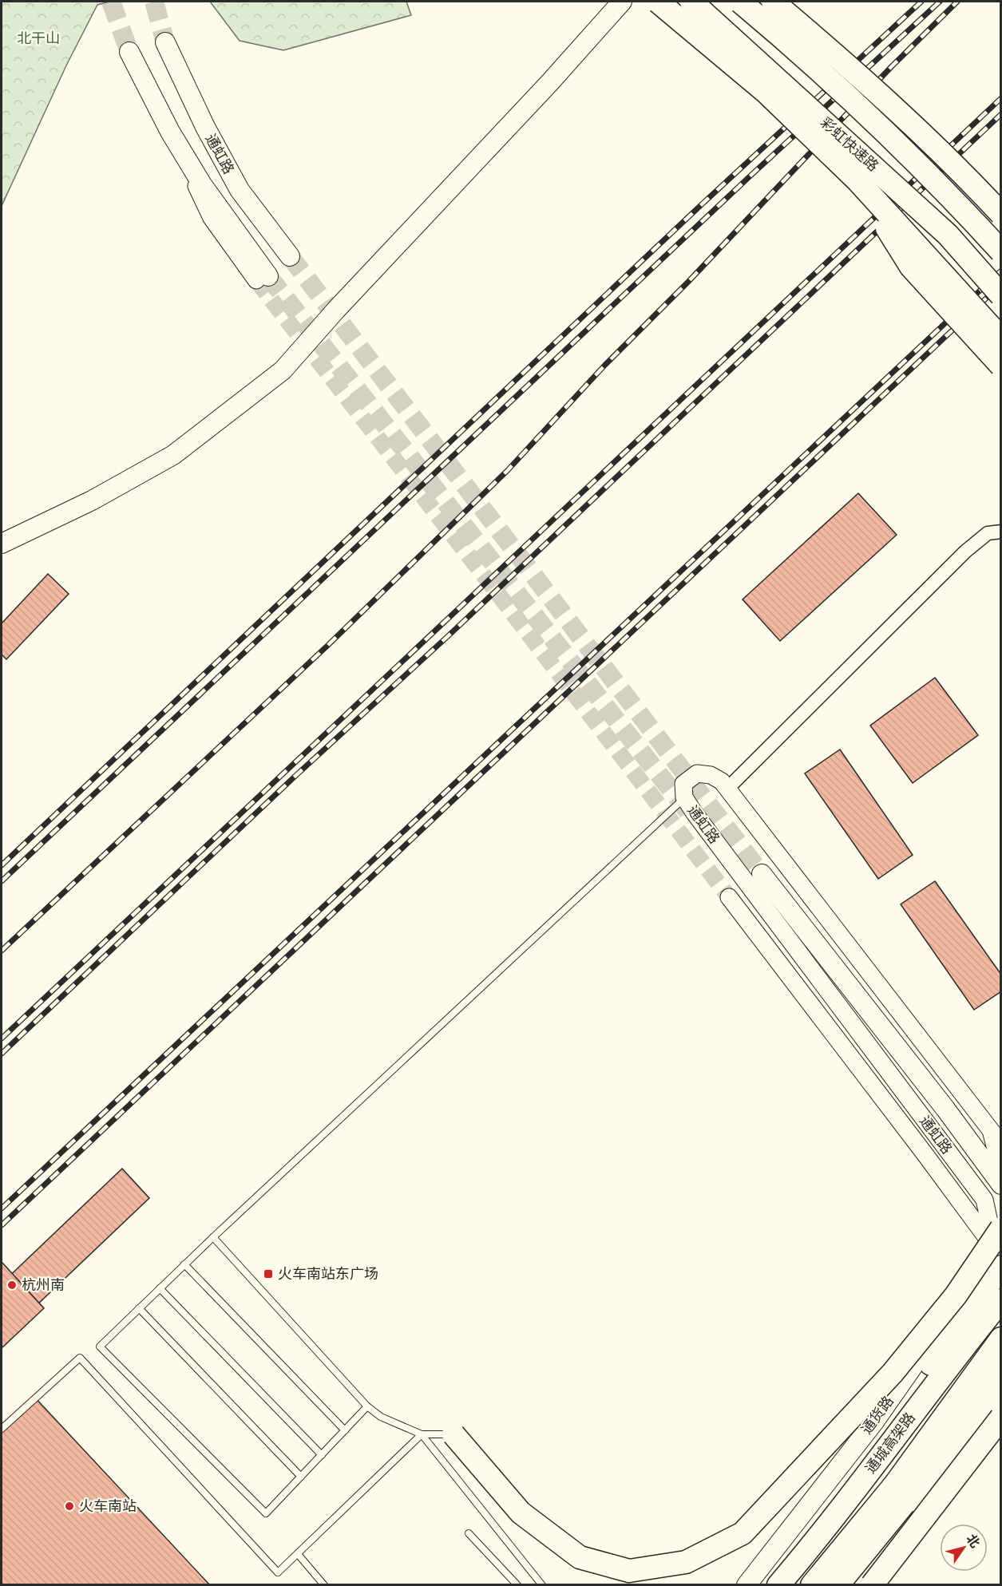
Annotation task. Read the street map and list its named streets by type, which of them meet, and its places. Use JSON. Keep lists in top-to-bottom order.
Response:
{
  "streets": {
    "highway": ["彩虹快速路", "通城高架路"],
    "main road": ["通虹路", "通货路"]
  },
  "crossings": [
    ["通虹路", "通货路"]
  ],
  "parks": ["北干山"],
  "places": {
    "transit": ["火车南站东广场"],
    "other": ["杭州南", "火车南站"]
  },
  "north": "top right"
}
